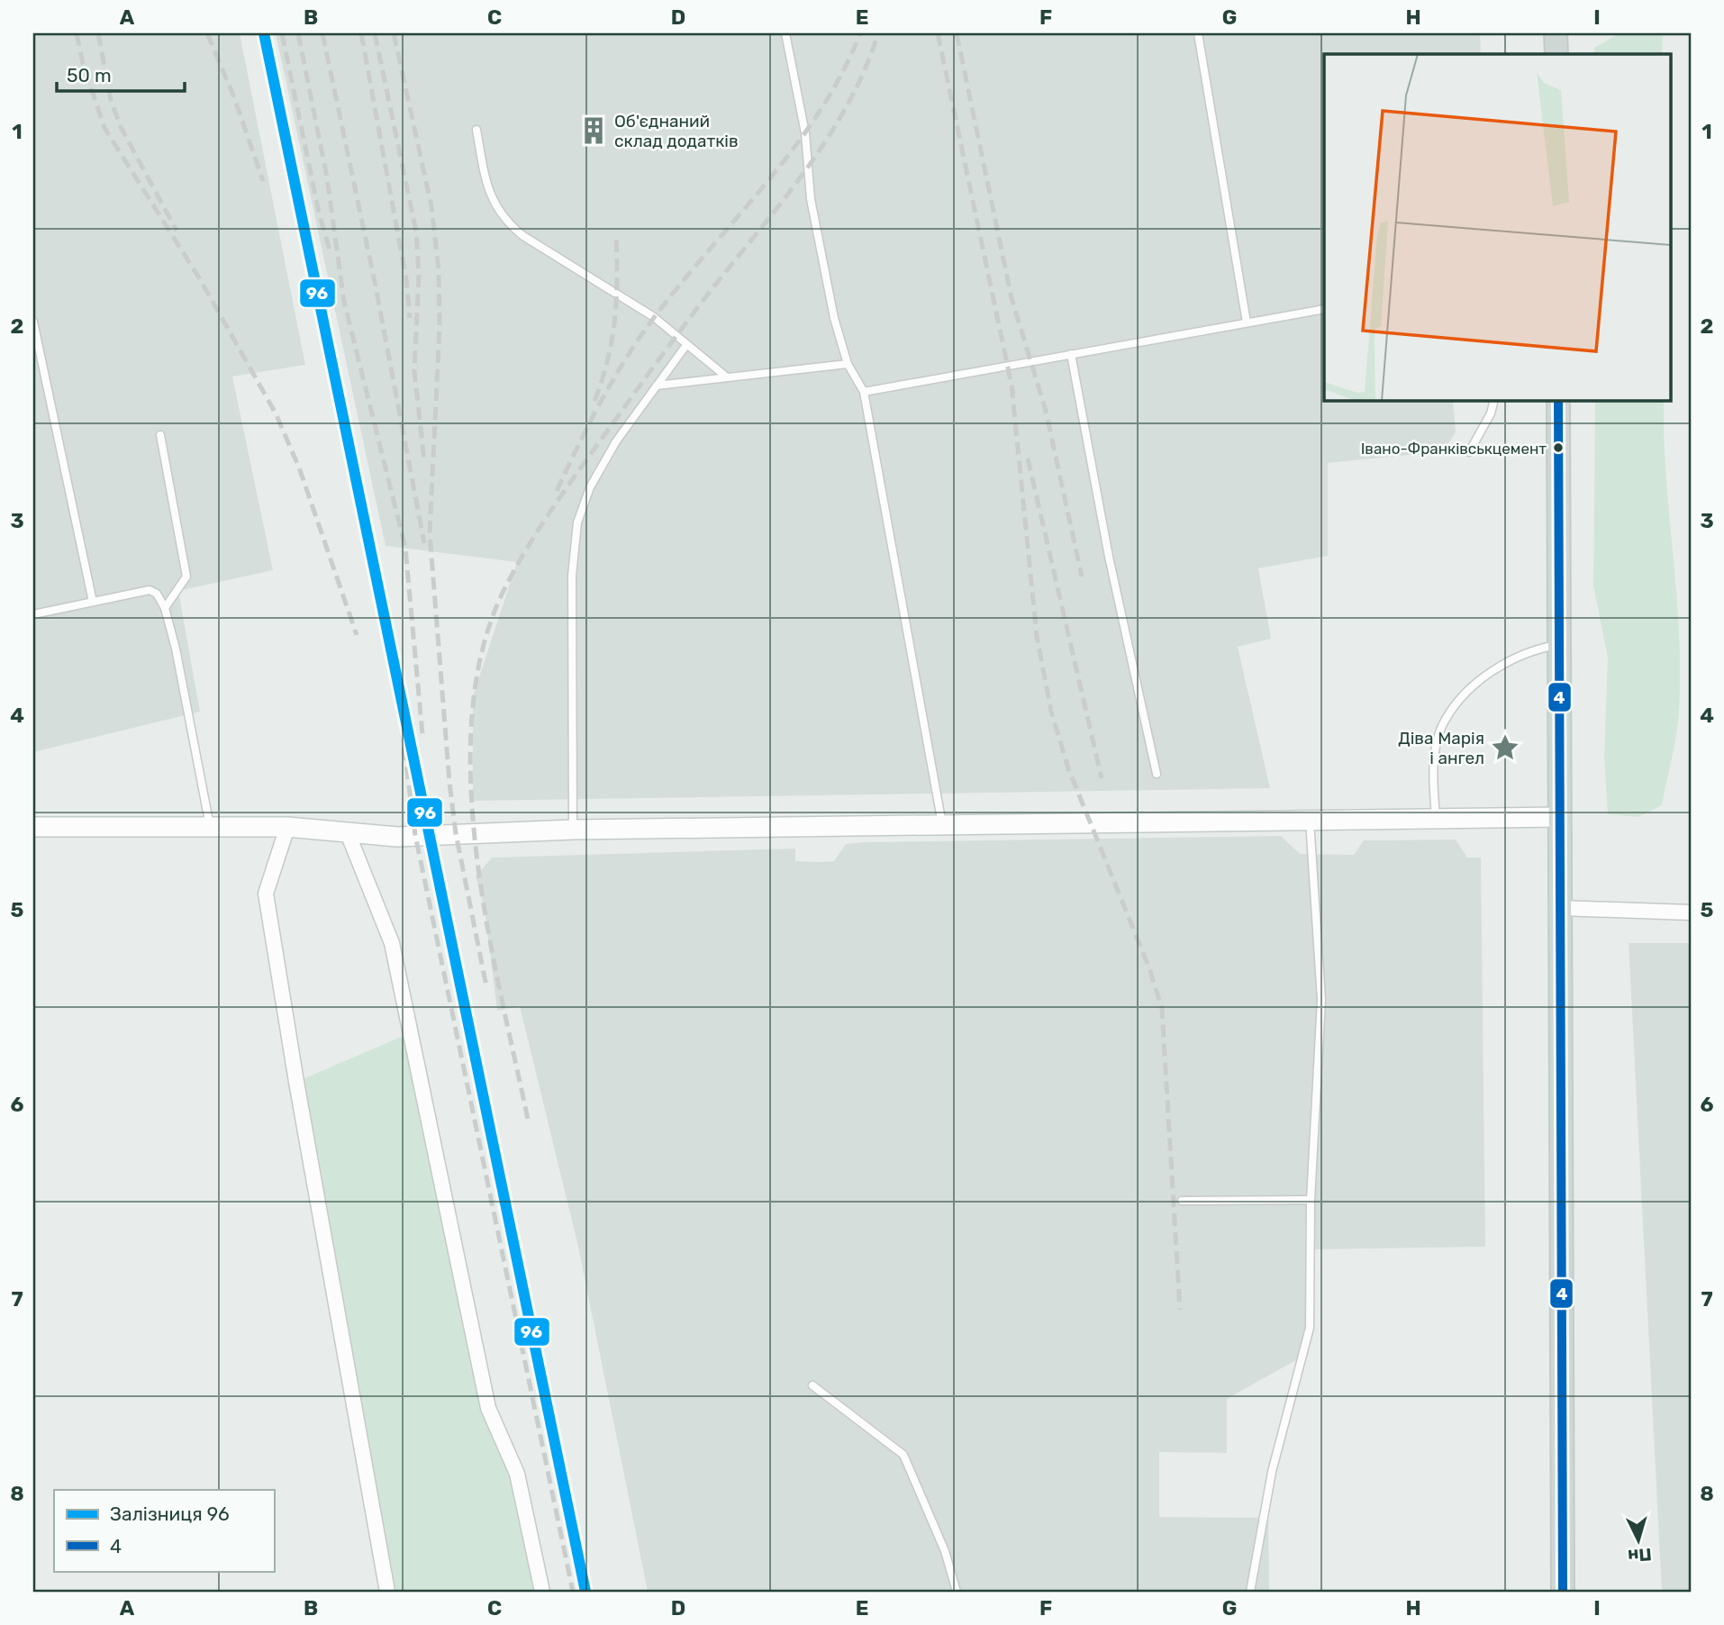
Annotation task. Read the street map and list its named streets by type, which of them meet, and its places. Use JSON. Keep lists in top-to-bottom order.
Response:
{
  "places": {
    "building": ["Об'єднаний склад додатків"],
    "other": ["Івано-Франківськцемент"],
    "place": ["Діва Марія і ангел"]
  },
  "lines": ["rail line 96", "transit line 4"],
  "legend": ["Залізниця 96", "4"],
  "scale_bar": "50 m",
  "north": "bottom",
  "grid": {
    "columns": [
      "A",
      "B",
      "C",
      "D",
      "E",
      "F",
      "G",
      "H",
      "I"
    ],
    "rows": [
      "1",
      "2",
      "3",
      "4",
      "5",
      "6",
      "7",
      "8"
    ]
  }
}
